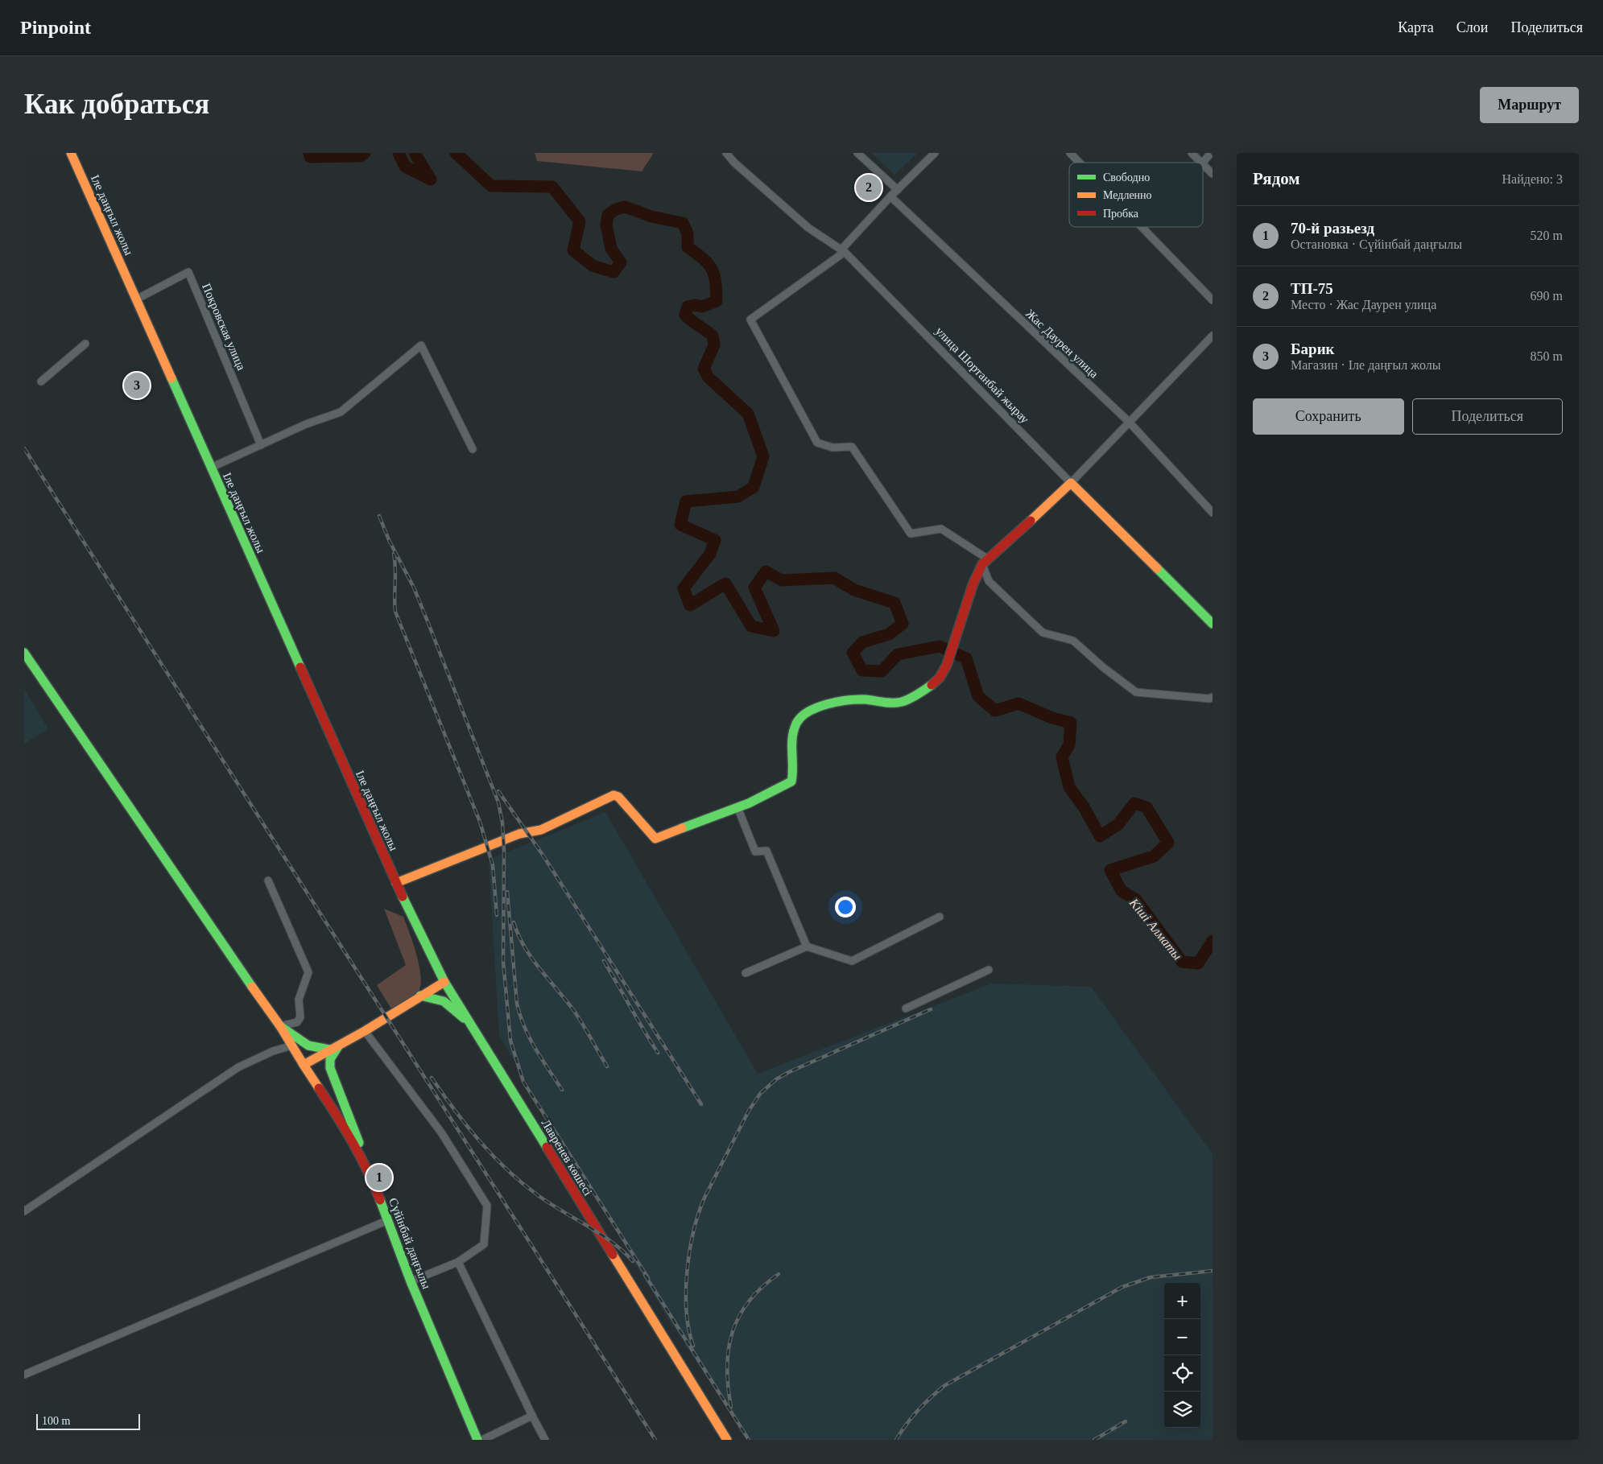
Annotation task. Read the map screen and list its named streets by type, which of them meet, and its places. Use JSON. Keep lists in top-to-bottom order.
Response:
{
  "streets": {
    "main road": [
      "Іле даңғыл жолы",
      "улица Шортанбай жырау",
      "Лавренев көшесі",
      "Сүйінбай даңғылы"
    ],
    "street": ["Покровская улица", "Жас Даурен улица"]
  },
  "crossings": [
    ["Іле даңғыл жолы", "Покровская улица"],
    ["Іле даңғыл жолы", "Лавренев көшесі"]
  ],
  "water": ["Кіші Алматы"],
  "legend": ["Свободно", "Медленно", "Пробка"],
  "scale_bar": "100 m",
  "page": {
    "header": "Pinpoint",
    "nav": ["Карта", "Слои", "Поделиться"],
    "buttons": [
      "Маршрут",
      ["Сохранить", "Поделиться"]
    ],
    "title": "Как добраться",
    "heading": ["Рядом", "Найдено: 3"],
    "pins": ["2", "3", "1"],
    "list": [
      {
        "mark": "1",
        "name": "70-й разьезд",
        "note": "Остановка · Сүйінбай даңғылы",
        "value": "520 m"
      },
      {
        "mark": "2",
        "name": "ТП-75",
        "note": "Место · Жас Даурен улица",
        "value": "690 m"
      },
      {
        "mark": "3",
        "name": "Барик",
        "note": "Магазин · Іле даңғыл жолы",
        "value": "850 m"
      }
    ],
    "map_buttons": ["+", "−"],
    "scale": "100 m"
  }
}
